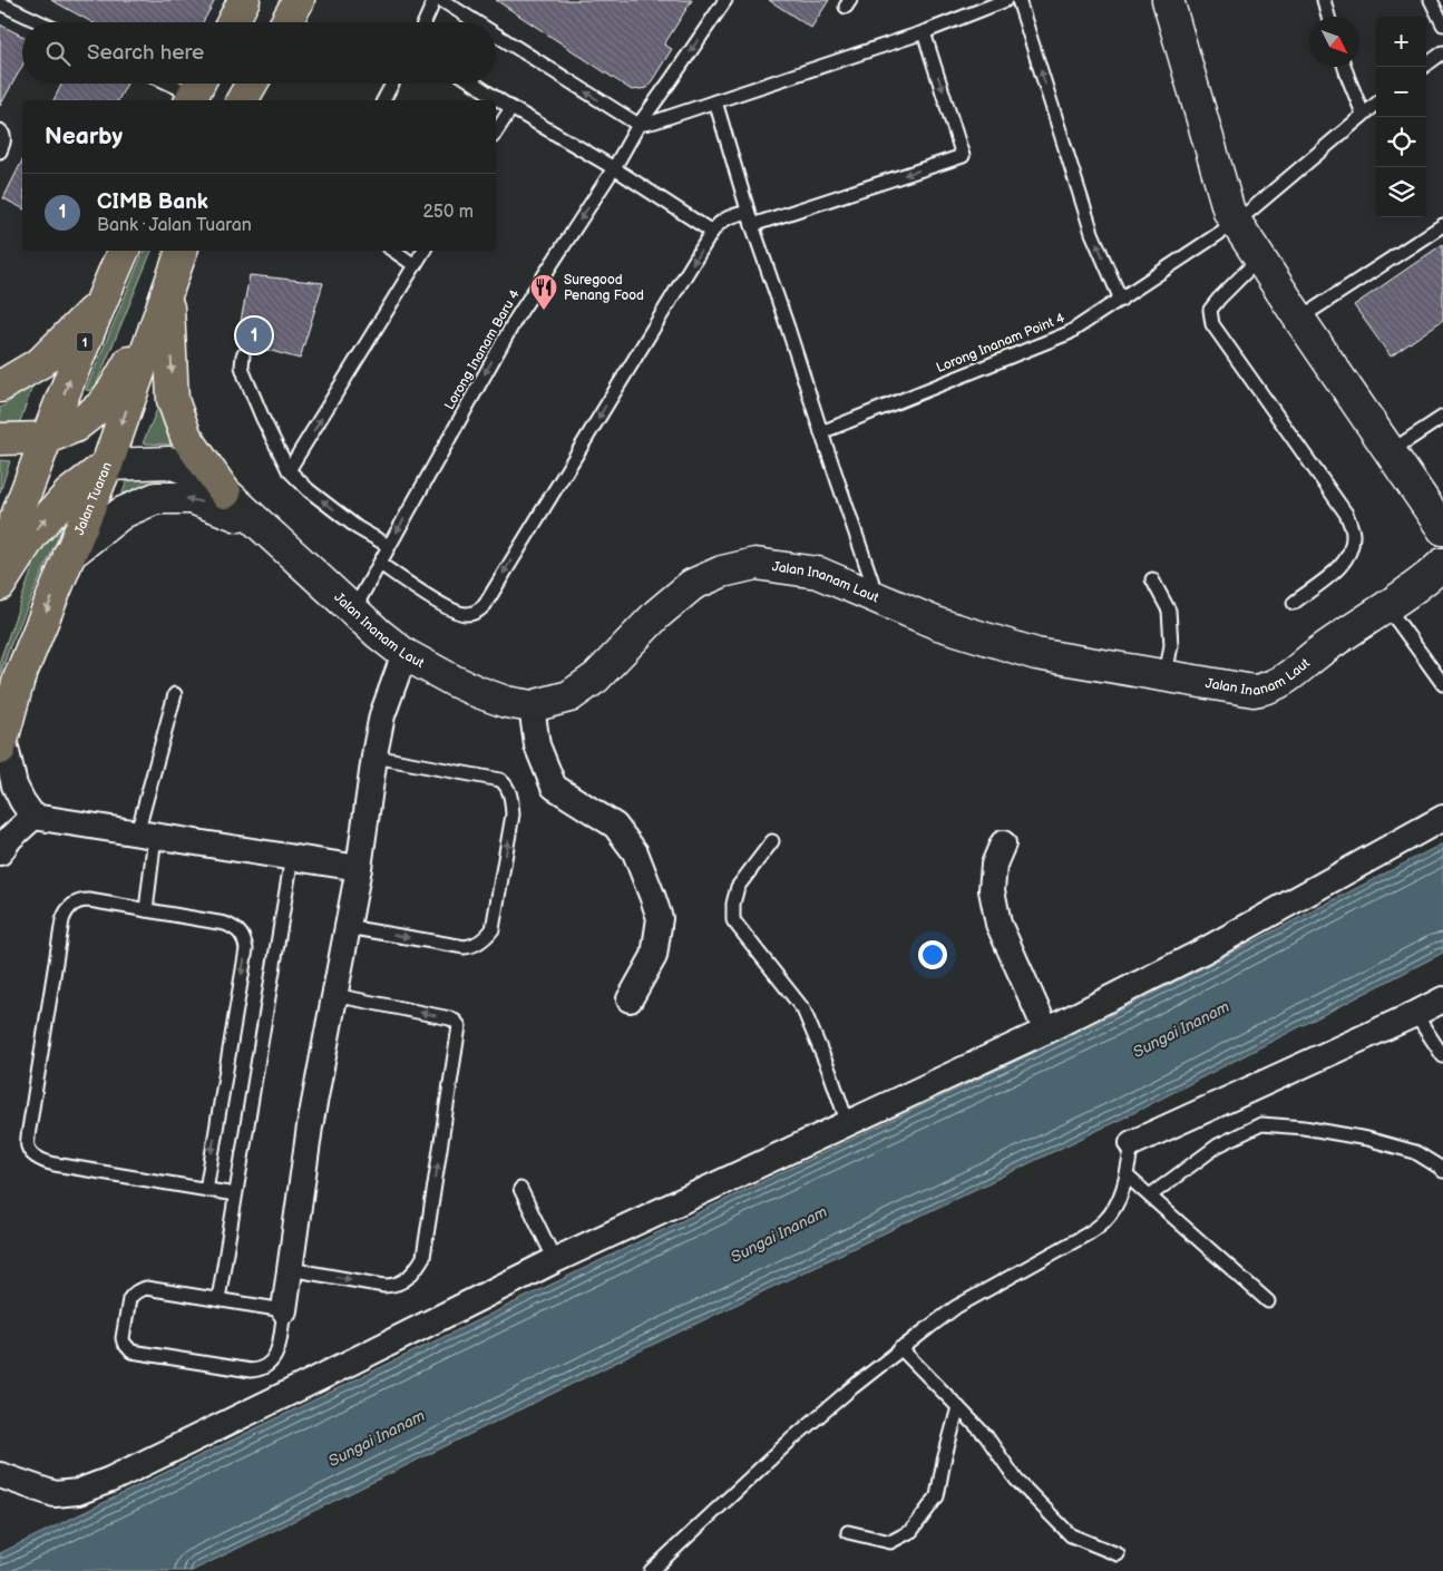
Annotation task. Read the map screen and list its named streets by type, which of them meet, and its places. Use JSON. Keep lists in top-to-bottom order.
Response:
{
  "streets": {
    "main road": ["1", "Jalan Tuaran"],
    "street": ["Jalan Inanam Laut"],
    "lane": ["Lorong Inanam Point 4", "Lorong Inanam Baru 4"]
  },
  "crossings": [
    ["Lorong Inanam Baru 4", "Jalan Inanam Laut"],
    ["Jalan Tuaran", "Jalan Inanam Laut"]
  ],
  "one_way": ["Lorong Inanam Baru 4"],
  "water": ["Sungai Inanam"],
  "places": {
    "restaurant": ["Suregood Penang Food"]
  },
  "north": "bottom right",
  "page": {
    "map_buttons": ["+", "−"],
    "search": "Search here",
    "heading": "Nearby",
    "list": [
      {
        "mark": "1",
        "name": "CIMB Bank",
        "note": "Bank · Jalan Tuaran",
        "value": "250 m"
      }
    ],
    "pins": "1"
  }
}
